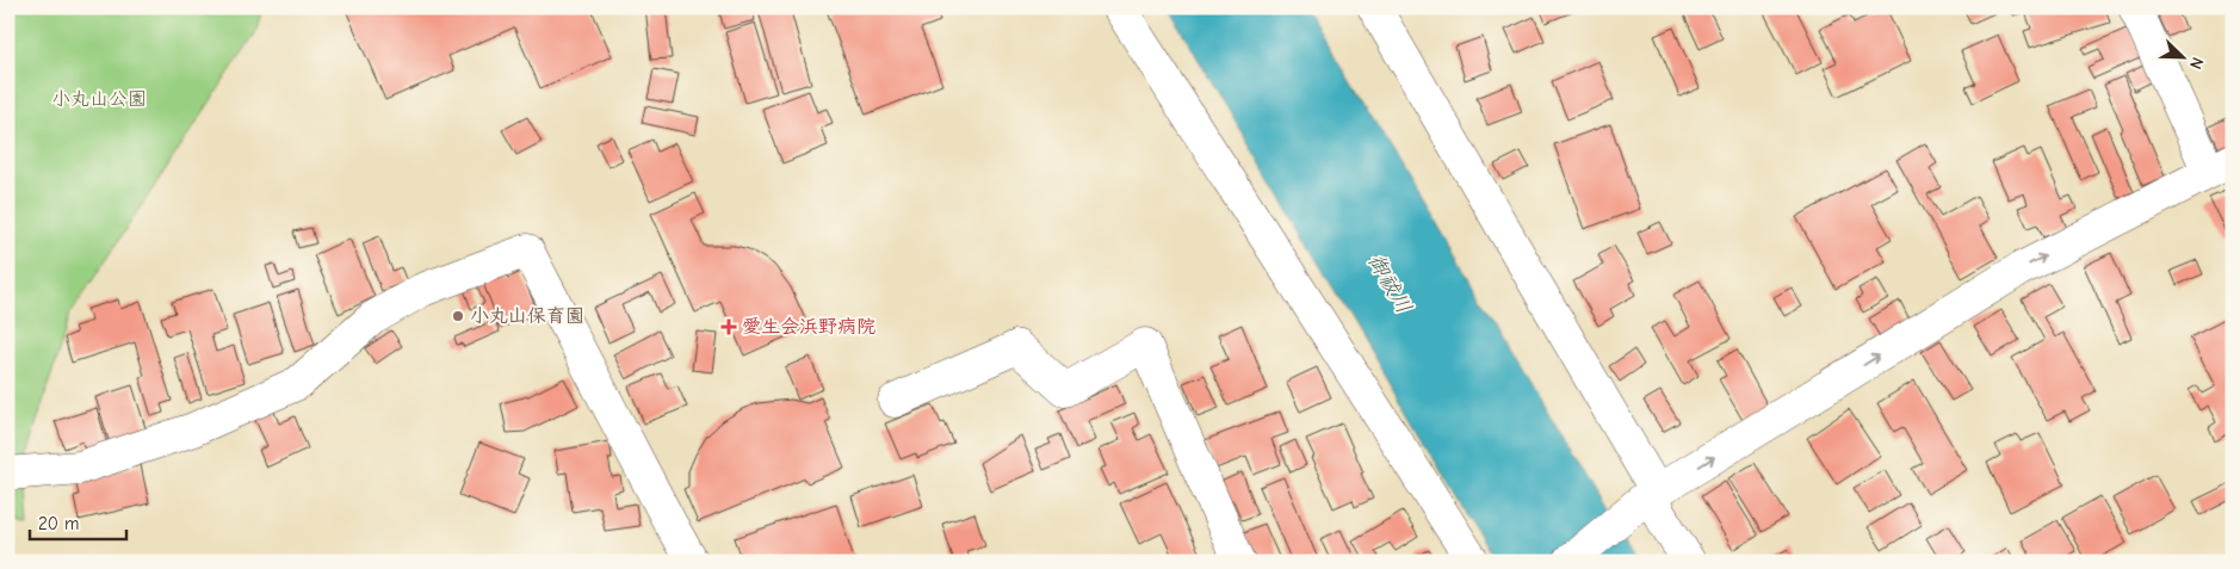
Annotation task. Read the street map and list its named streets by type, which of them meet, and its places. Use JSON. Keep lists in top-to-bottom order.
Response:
{
  "water": ["御祓川"],
  "parks": ["小丸山公園"],
  "places": {
    "other": ["小丸山保育園"],
    "health": ["愛生会浜野病院"]
  },
  "scale_bar": "20 m",
  "north": "bottom right"
}
